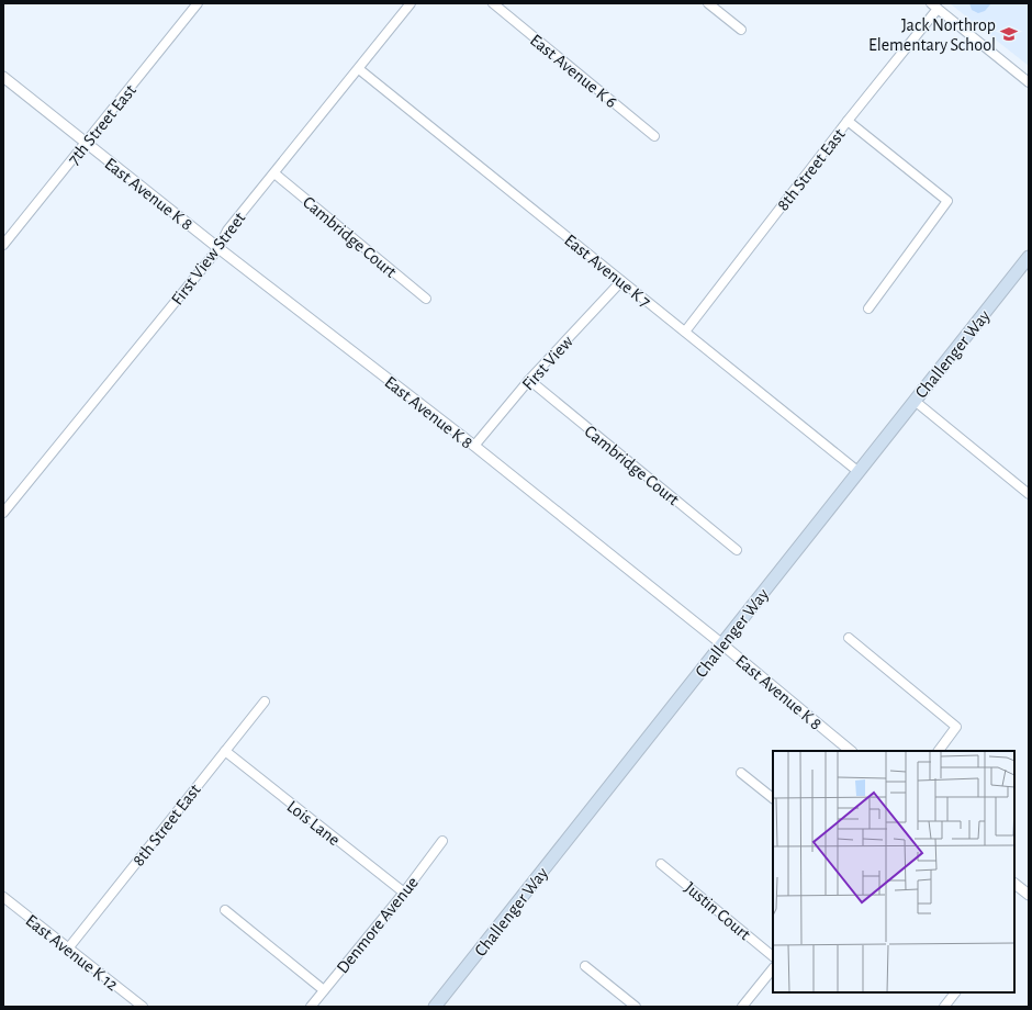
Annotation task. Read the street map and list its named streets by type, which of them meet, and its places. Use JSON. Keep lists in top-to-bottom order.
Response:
{
  "streets": {
    "main road": ["Challenger Way"],
    "street": [
      "East Avenue K 6",
      "7th Street East",
      "8th Street East",
      "East Avenue K 8",
      "Cambridge Court",
      "First View Street",
      "East Avenue K 7",
      "First View",
      "Lois Lane",
      "Justin Court",
      "Denmore Avenue",
      "East Avenue K 12"
    ]
  },
  "crossings": [
    ["7th Street East", "East Avenue K 8"],
    ["8th Street East", "East Avenue K 7"],
    ["8th Street East", "Lois Lane"],
    ["8th Street East", "East Avenue K 12"],
    ["East Avenue K 8", "First View Street"],
    ["East Avenue K 8", "Challenger Way"],
    ["East Avenue K 8", "First View"],
    ["Cambridge Court", "First View Street"],
    ["Cambridge Court", "First View"],
    ["First View Street", "East Avenue K 7"],
    ["East Avenue K 7", "Challenger Way"],
    ["East Avenue K 7", "First View"],
    ["Lois Lane", "Denmore Avenue"]
  ],
  "places": {
    "school or university": ["Jack Northrop Elementary School"]
  }
}
